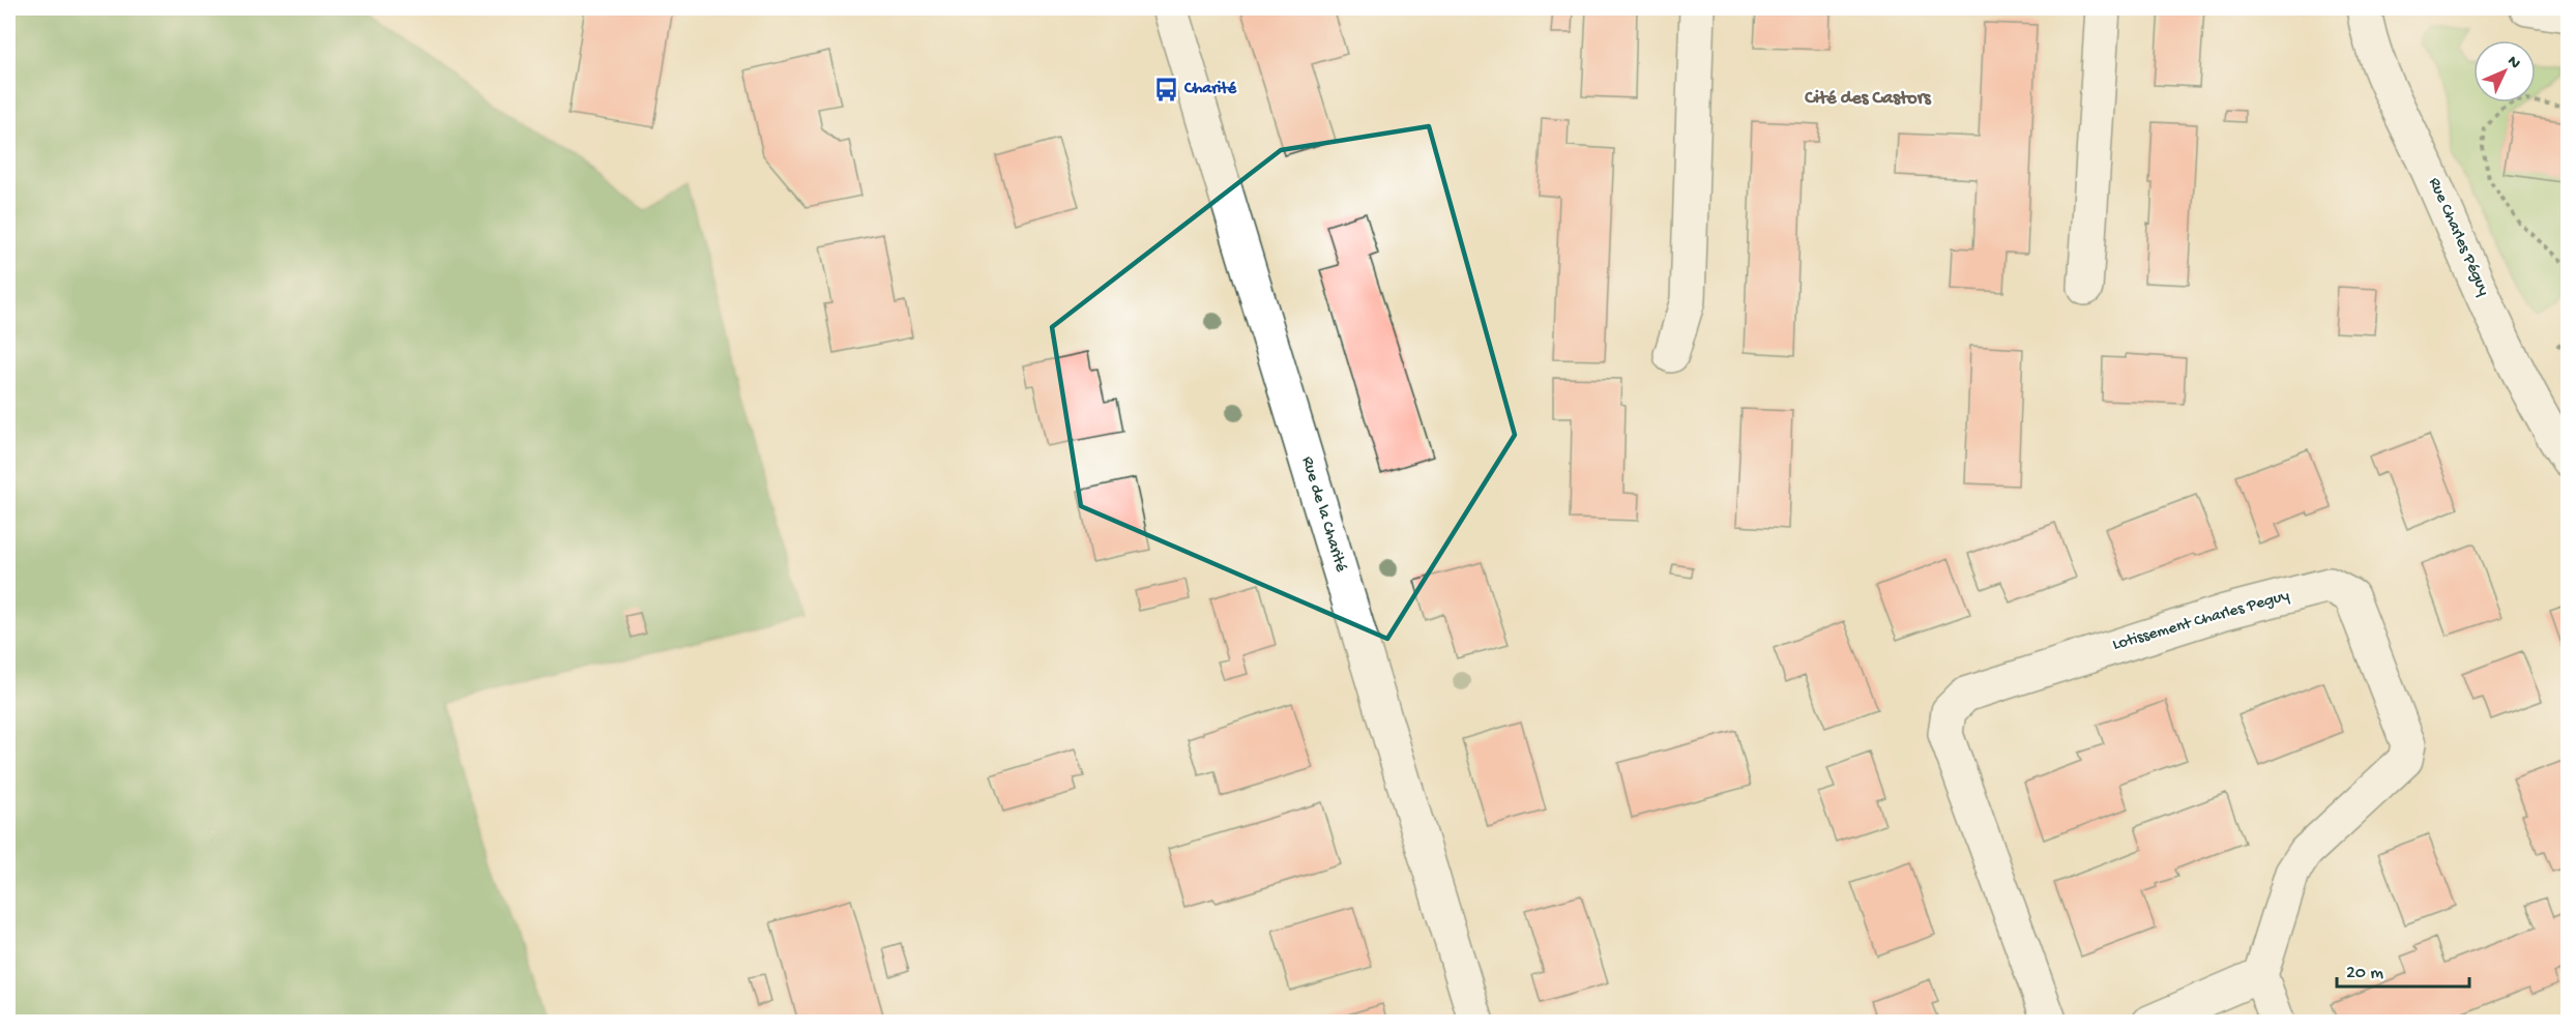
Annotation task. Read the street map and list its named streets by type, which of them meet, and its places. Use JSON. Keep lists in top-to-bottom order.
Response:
{
  "streets": {
    "street": ["Rue Charles Péguy", "Rue de la Charité", "Lotissement Charles Peguy"]
  },
  "districts": ["Cité des Castors"],
  "places": {
    "bus stop": ["Charité"]
  },
  "scale_bar": "20 m",
  "north": "top right"
}
